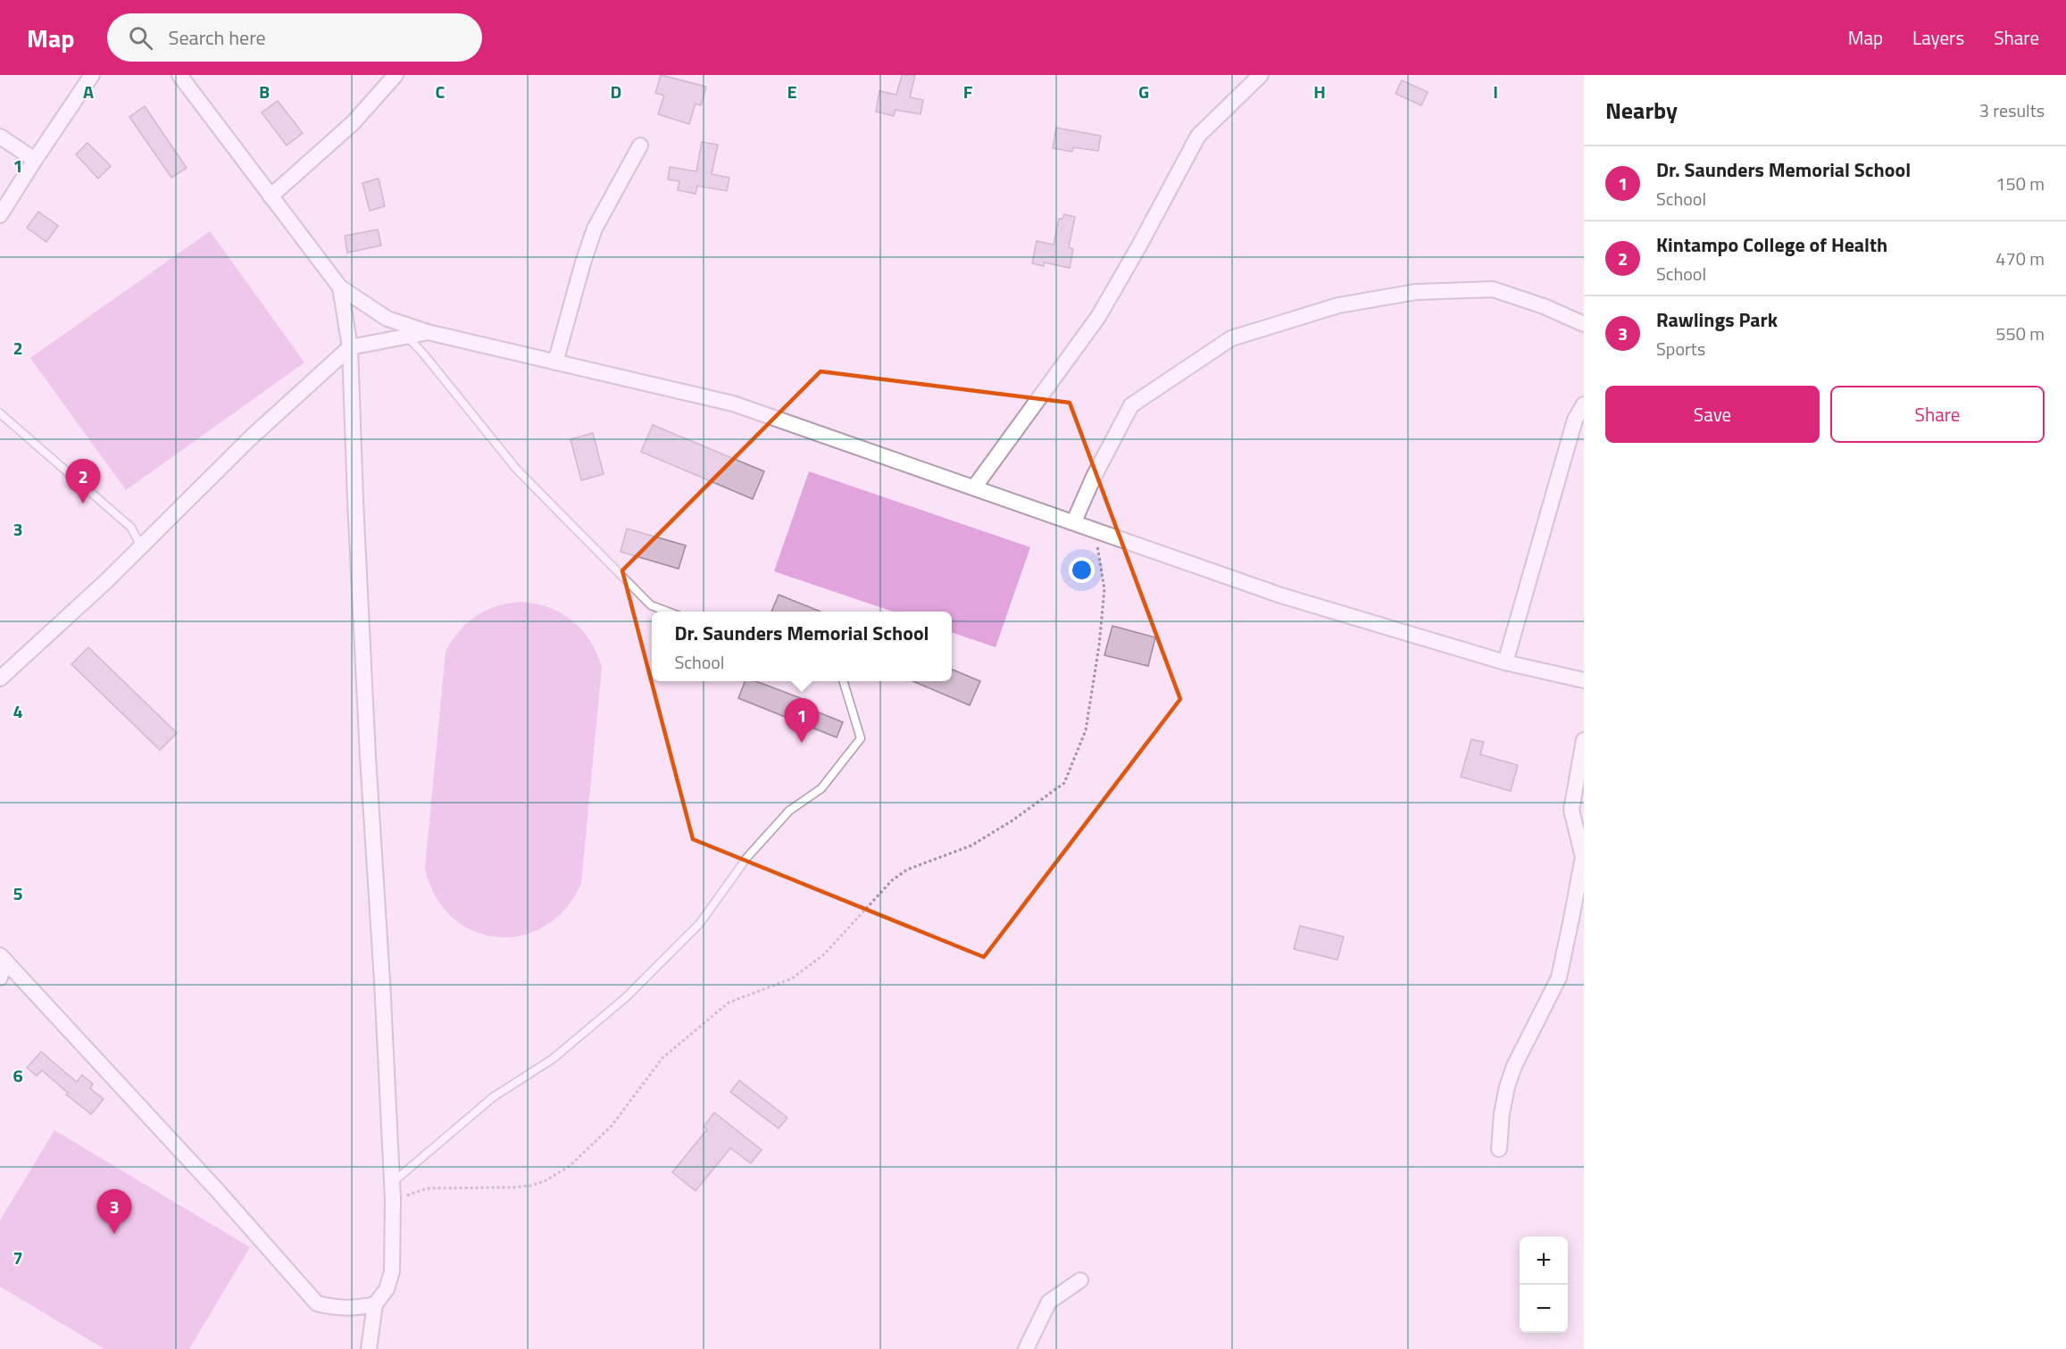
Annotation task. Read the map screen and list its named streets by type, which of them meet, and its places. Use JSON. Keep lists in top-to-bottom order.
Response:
{
  "page": {
    "header": "Map",
    "search": "Search here",
    "nav": ["Map", "Layers", "Share"],
    "heading": ["Nearby", "3 results"],
    "list": [
      {
        "mark": "1",
        "name": "Dr. Saunders Memorial School",
        "note": "School",
        "value": "150 m"
      },
      {
        "mark": "2",
        "name": "Kintampo College of Health",
        "note": "School",
        "value": "470 m"
      },
      {
        "mark": "3",
        "name": "Rawlings Park",
        "note": "Sports",
        "value": "550 m"
      }
    ],
    "buttons": ["Save", "Share"],
    "pins": ["2", "1", "3"],
    "popup": ["Dr. Saunders Memorial School", "School"],
    "map_buttons": ["+", "−"]
  },
  "grid": {
    "columns": [
      "A",
      "B",
      "C",
      "D",
      "E",
      "F",
      "G",
      "H",
      "I"
    ],
    "rows": [
      "1",
      "2",
      "3",
      "4",
      "5",
      "6",
      "7"
    ]
  }
}
